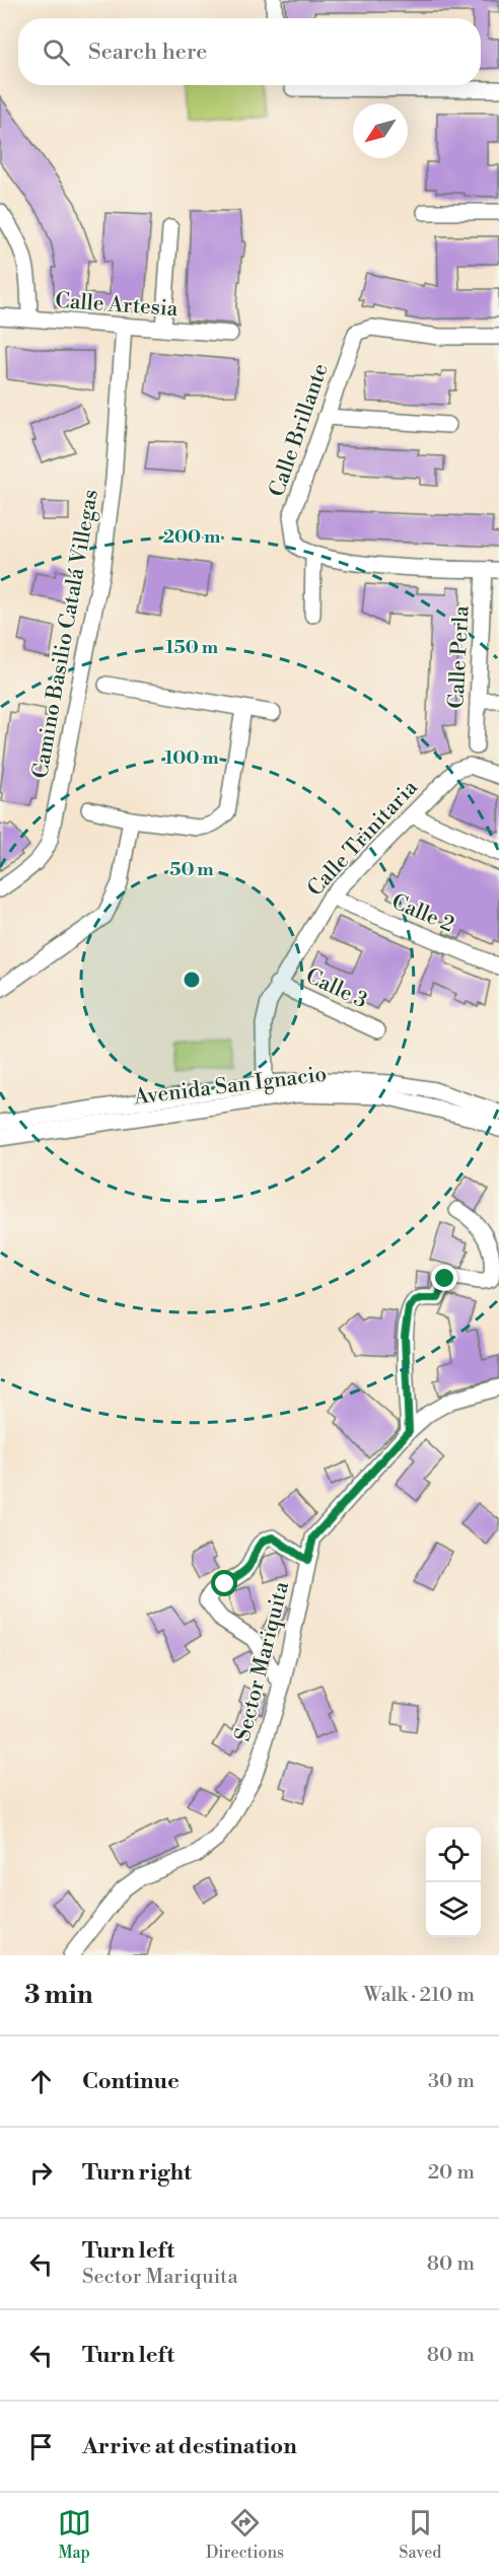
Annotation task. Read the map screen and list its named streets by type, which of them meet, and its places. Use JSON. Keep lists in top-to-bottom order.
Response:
{
  "streets": {
    "street": [
      "Calle Artesia",
      "Calle Brillante",
      "Camino Basilio Catalá Villegas",
      "Calle Perla",
      "Calle Trinitaria",
      "Calle 2",
      "Calle 3",
      "Avenida San Ignacio",
      "Sector Mariquita"
    ]
  },
  "crossings": [
    ["Calle Artesia", "Camino Basilio Catalá Villegas"],
    ["Calle Trinitaria", "Calle 2"],
    ["Calle Trinitaria", "Calle 3"],
    ["Calle Trinitaria", "Avenida San Ignacio"]
  ],
  "north": "bottom left",
  "page": {
    "search": "Search here",
    "heading": ["3 min", "Walk · 210 m"],
    "list": [
      ["Continue", "30 m"],
      ["Turn right", "20 m"],
      ["Turn left", "Sector Mariquita", "80 m"],
      ["Turn left", "80 m"],
      "Arrive at destination"
    ],
    "nav": ["Map", "Directions", "Saved"]
  },
  "rings": [
    "200 m",
    "150 m",
    "100 m",
    "50 m"
  ]
}
